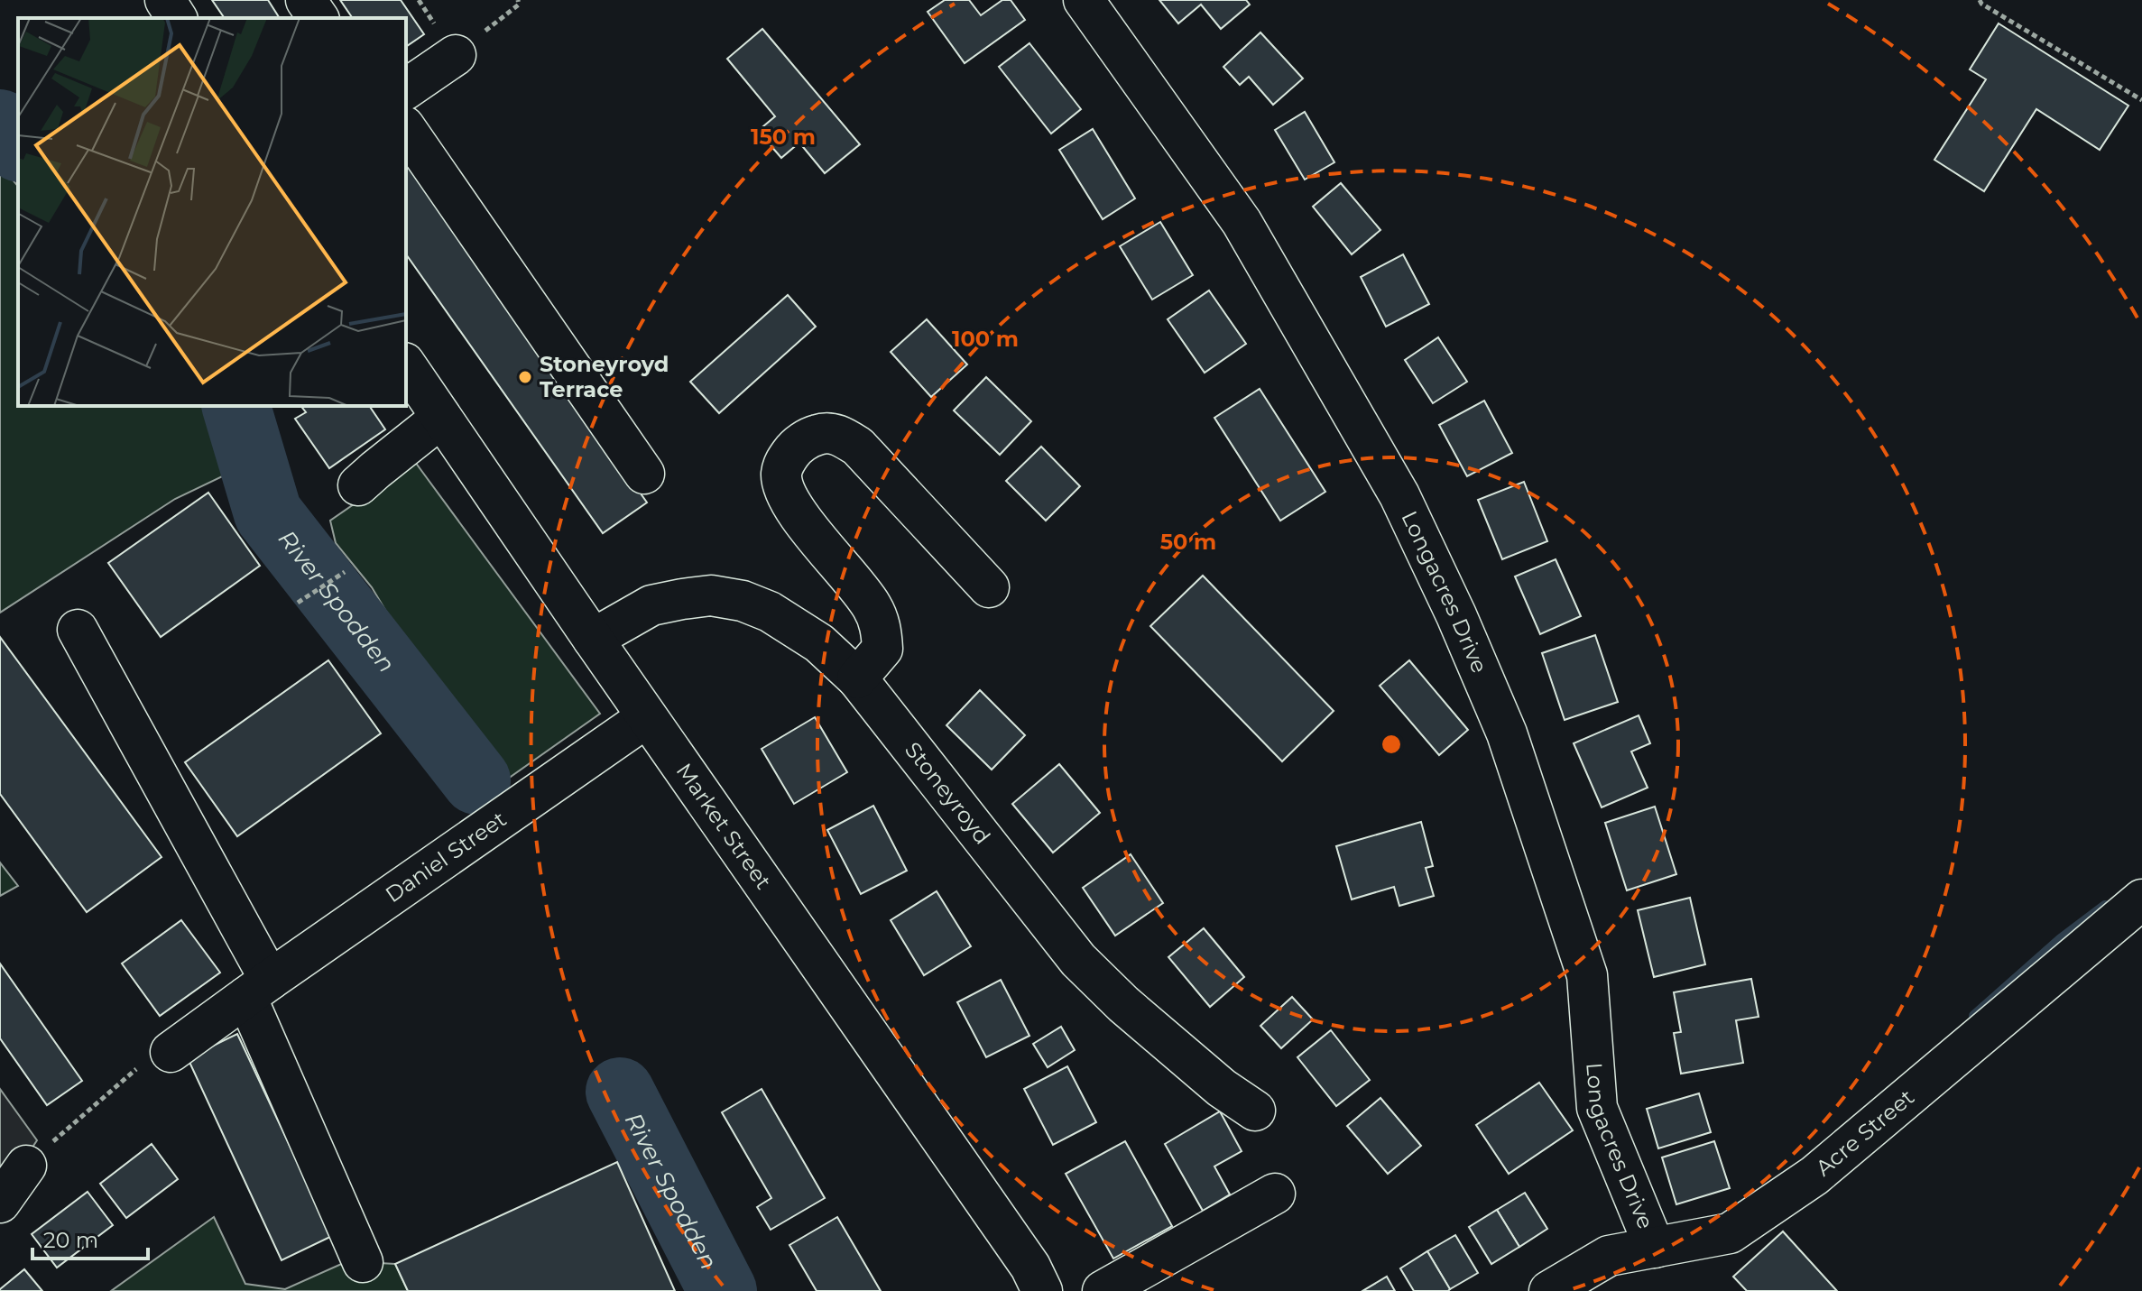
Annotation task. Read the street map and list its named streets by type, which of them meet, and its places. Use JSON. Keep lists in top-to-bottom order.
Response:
{
  "streets": {
    "street": [
      "Longacres Drive",
      "Stoneyroyd",
      "Market Street",
      "Daniel Street",
      "Acre Street"
    ]
  },
  "crossings": [
    ["Longacres Drive", "Acre Street"],
    ["Stoneyroyd", "Market Street"],
    ["Market Street", "Daniel Street"]
  ],
  "water": ["River Spodden"],
  "places": ["Stoneyroyd Terrace"],
  "scale_bar": "20 m",
  "rings": ["150 m", "100 m", "50 m"]
}
